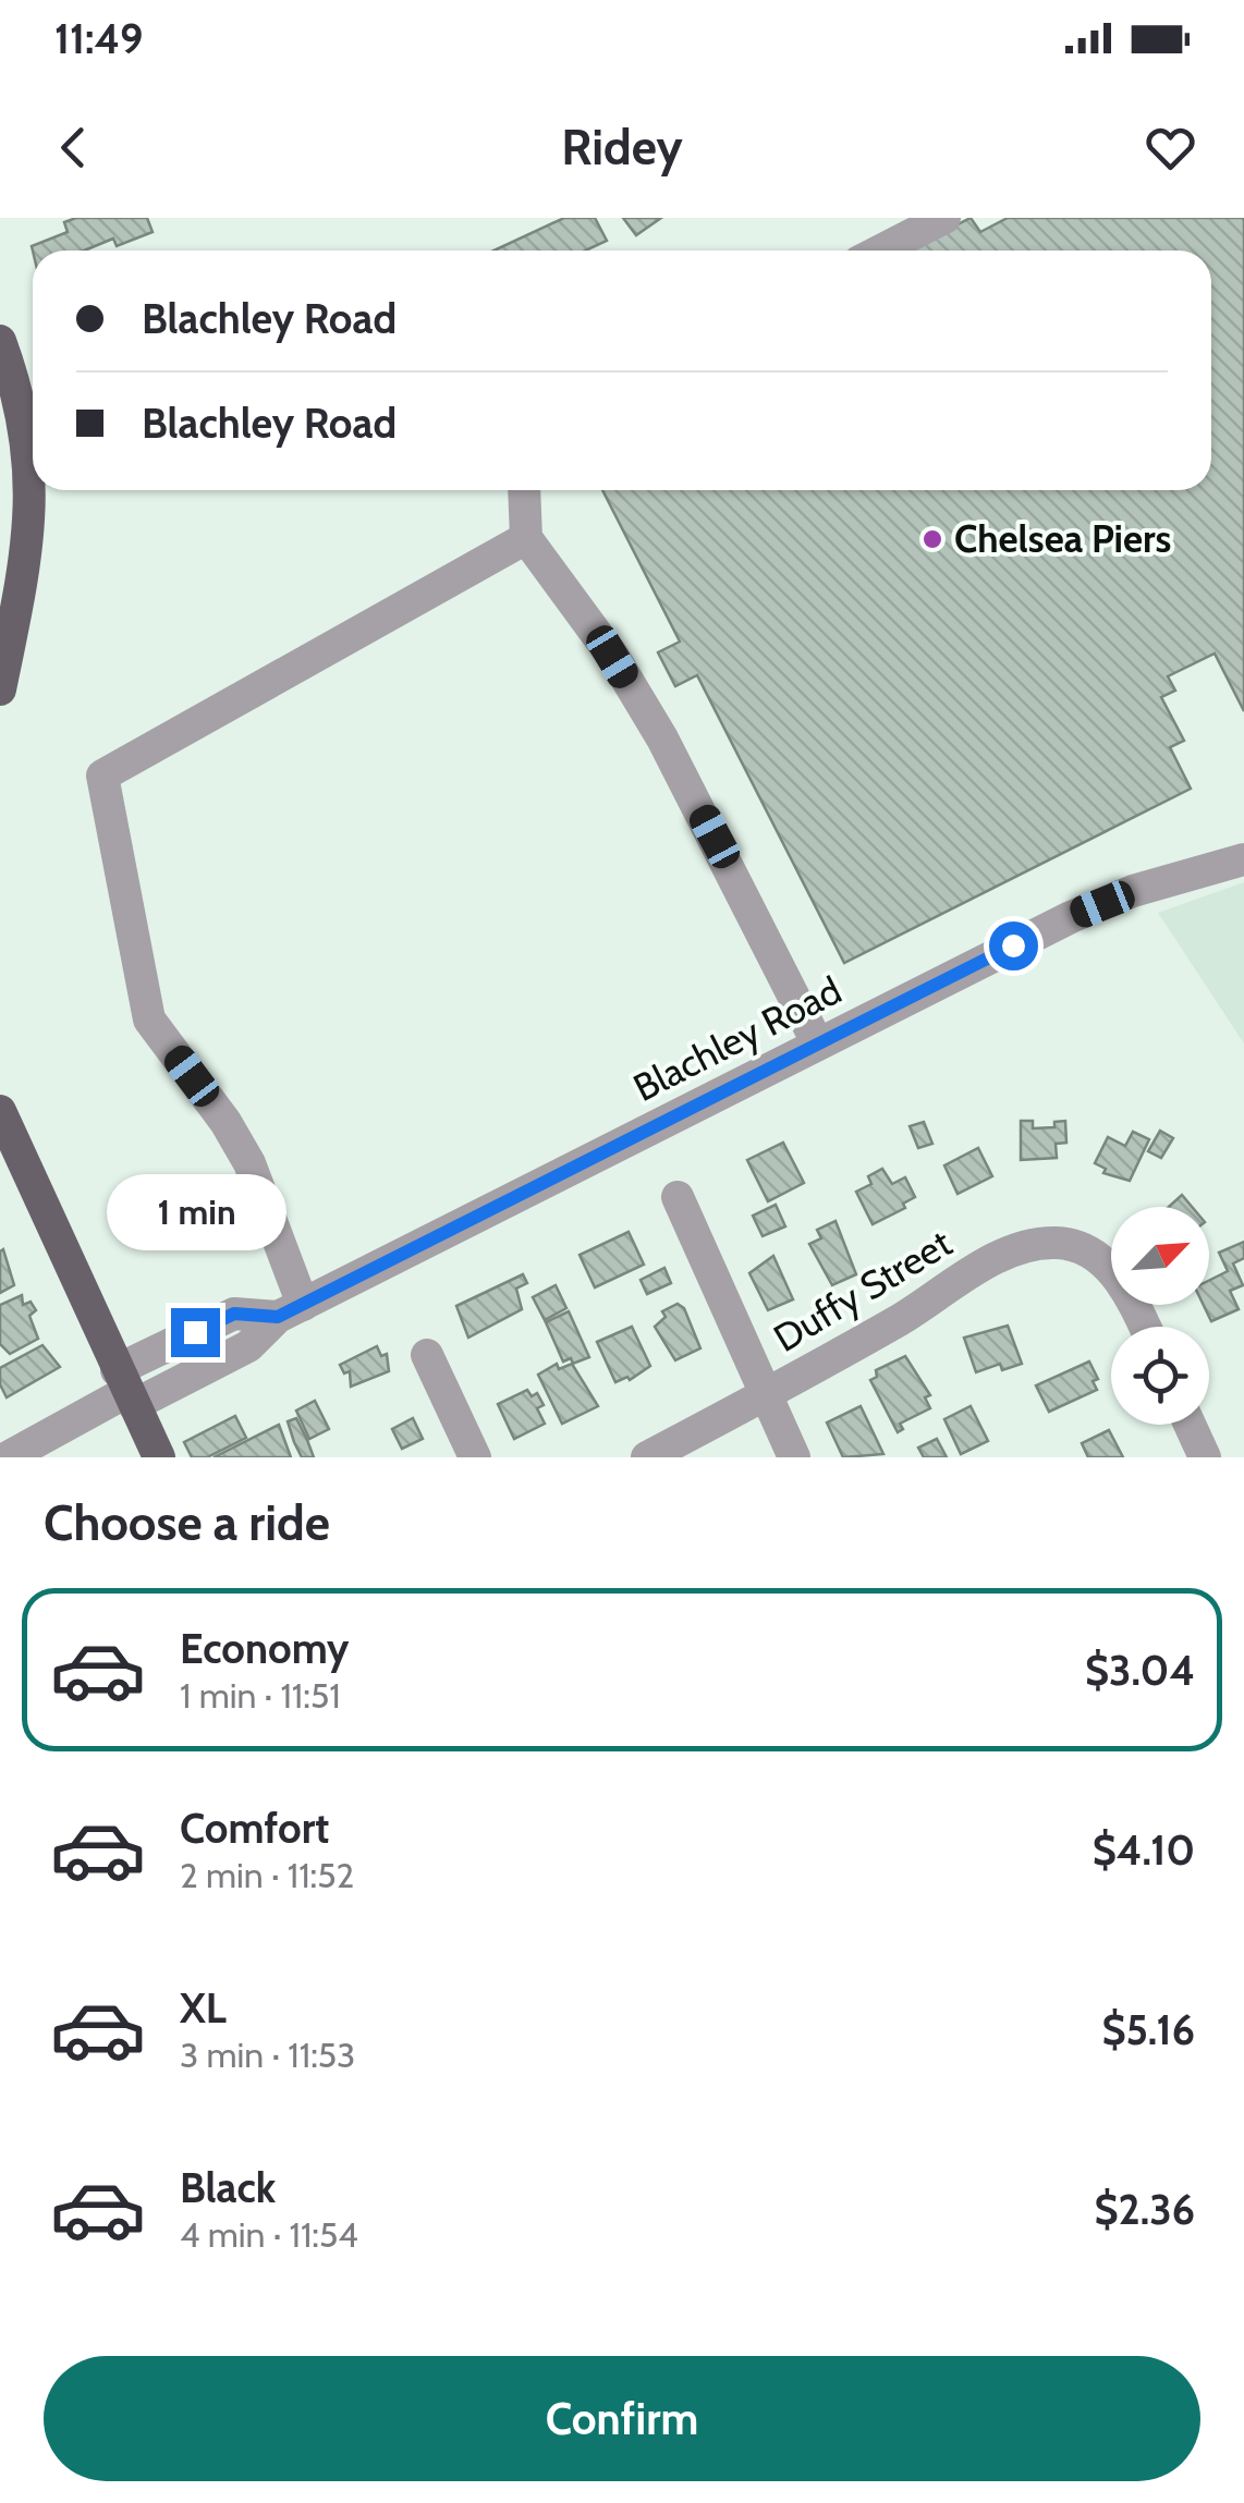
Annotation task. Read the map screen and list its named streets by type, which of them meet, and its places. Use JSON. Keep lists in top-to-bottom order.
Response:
{
  "streets": {
    "street": ["Blachley Road", "Duffy Street"]
  },
  "places": ["Chelsea Piers"],
  "north": "top right",
  "page": {
    "status": "11:49",
    "header": "Ridey",
    "banner": ["Blachley Road", "Blachley Road"],
    "bubble": "1 min",
    "heading": "Choose a ride",
    "list": [
      {
        "name": "Economy",
        "note": "1 min · 11:51",
        "value": "$3.04"
      },
      {
        "name": "Comfort",
        "note": "2 min · 11:52",
        "value": "$4.10"
      },
      {
        "name": "XL",
        "note": "3 min · 11:53",
        "value": "$5.16"
      },
      {
        "name": "Black",
        "note": "4 min · 11:54",
        "value": "$2.36"
      }
    ],
    "buttons": "Confirm"
  }
}
